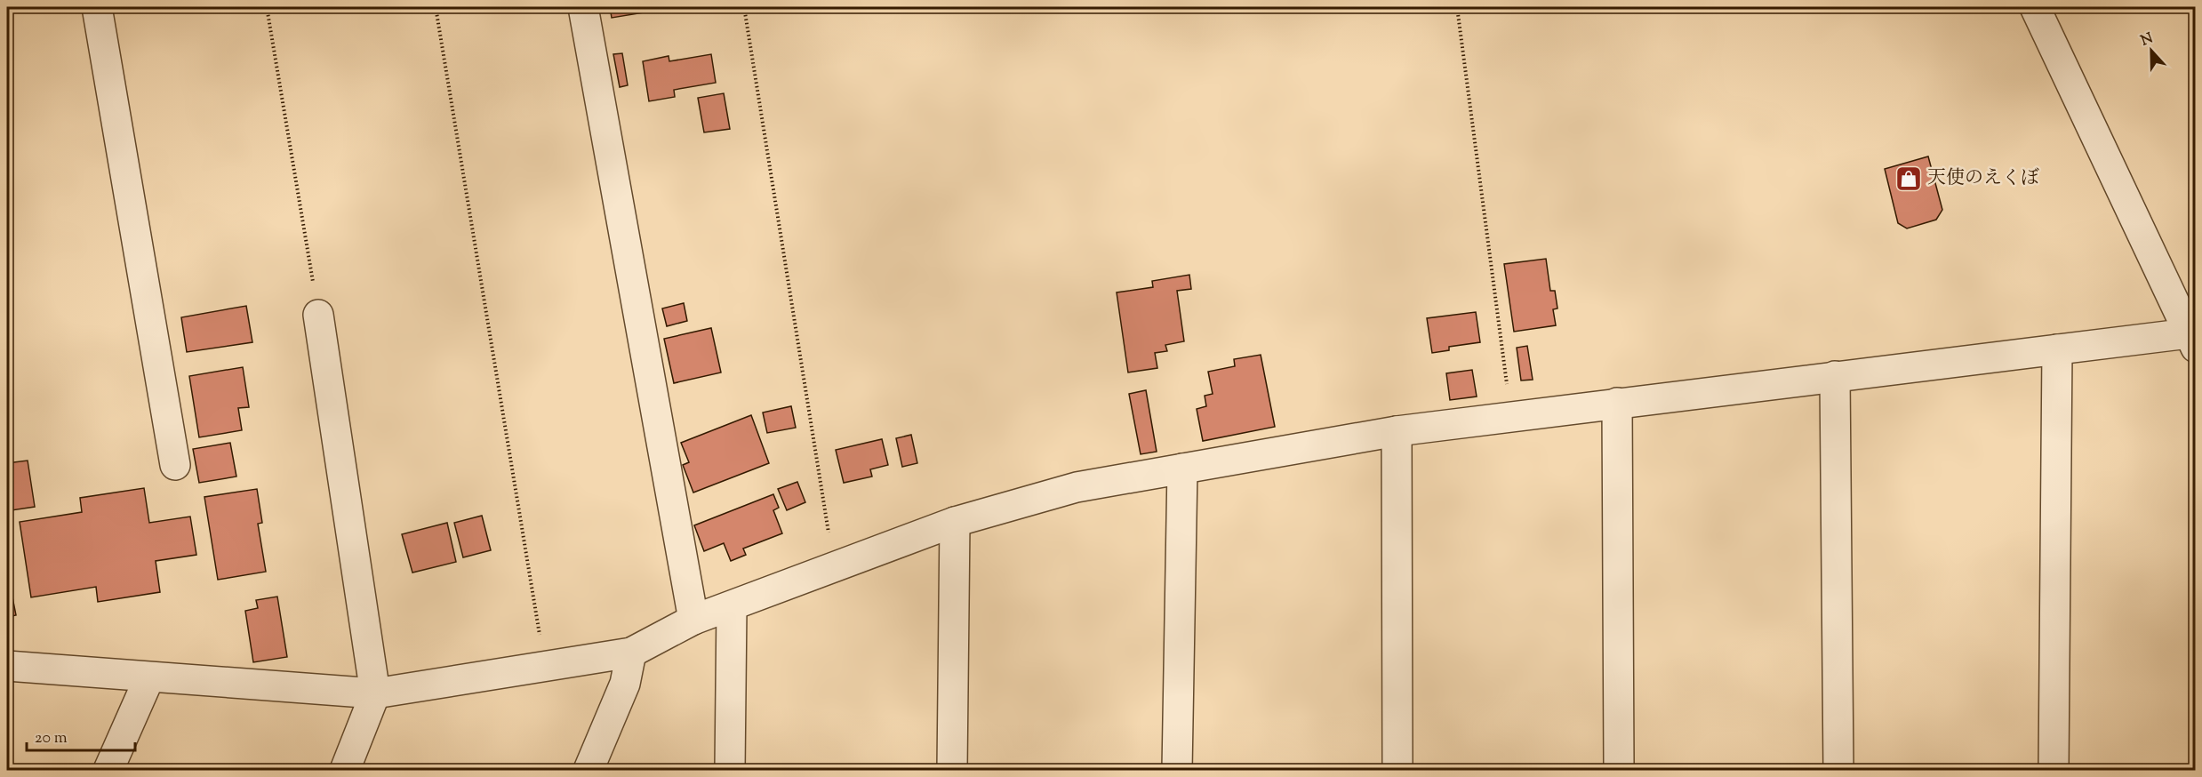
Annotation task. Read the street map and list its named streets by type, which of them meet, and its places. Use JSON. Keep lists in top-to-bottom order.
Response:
{
  "places": {
    "shop": ["天使のえくぼ"]
  },
  "scale_bar": "20 m",
  "north": "top"
}
